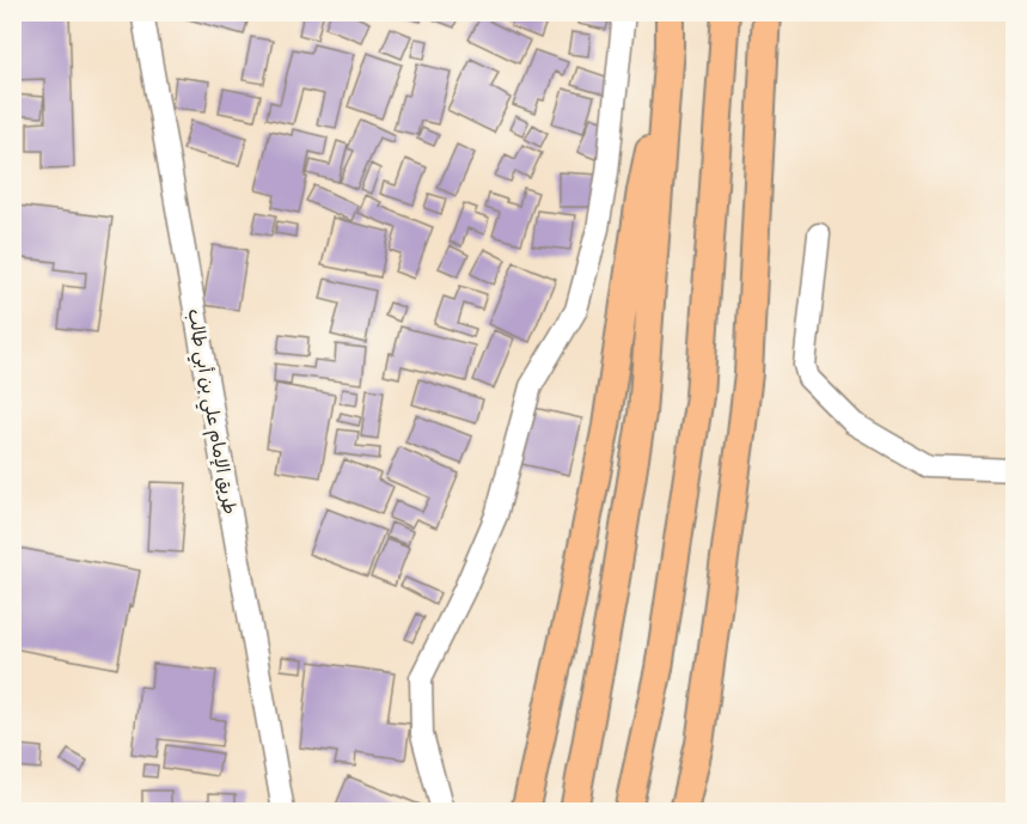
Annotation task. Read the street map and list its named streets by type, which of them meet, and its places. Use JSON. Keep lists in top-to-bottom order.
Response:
{
  "streets": {
    "street": ["طريق الإمام علي بن أبي طالب"]
  }
}
